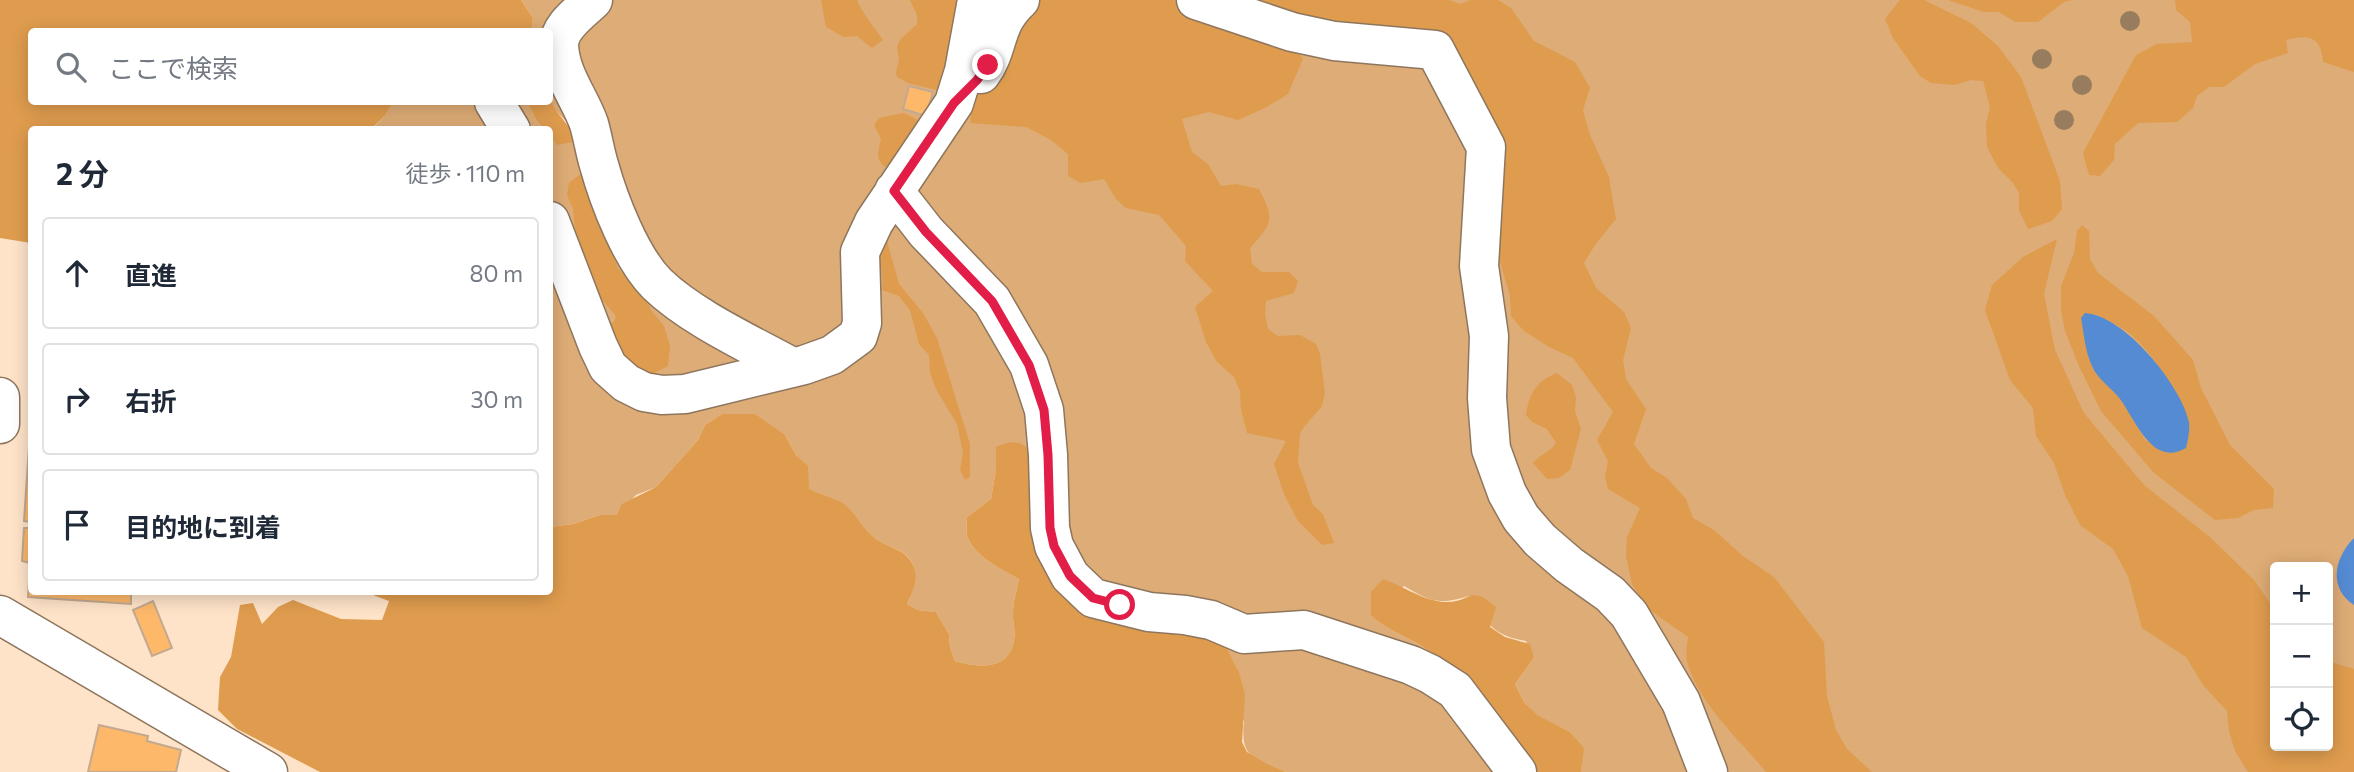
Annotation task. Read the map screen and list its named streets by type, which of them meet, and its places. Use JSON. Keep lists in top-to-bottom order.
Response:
{
  "page": {
    "search": "ここで検索",
    "heading": ["2 分", "徒歩 · 110 m"],
    "list": [
      ["直進", "80 m"],
      ["右折", "30 m"],
      "目的地に到着"
    ],
    "map_buttons": ["+", "−"]
  }
}
